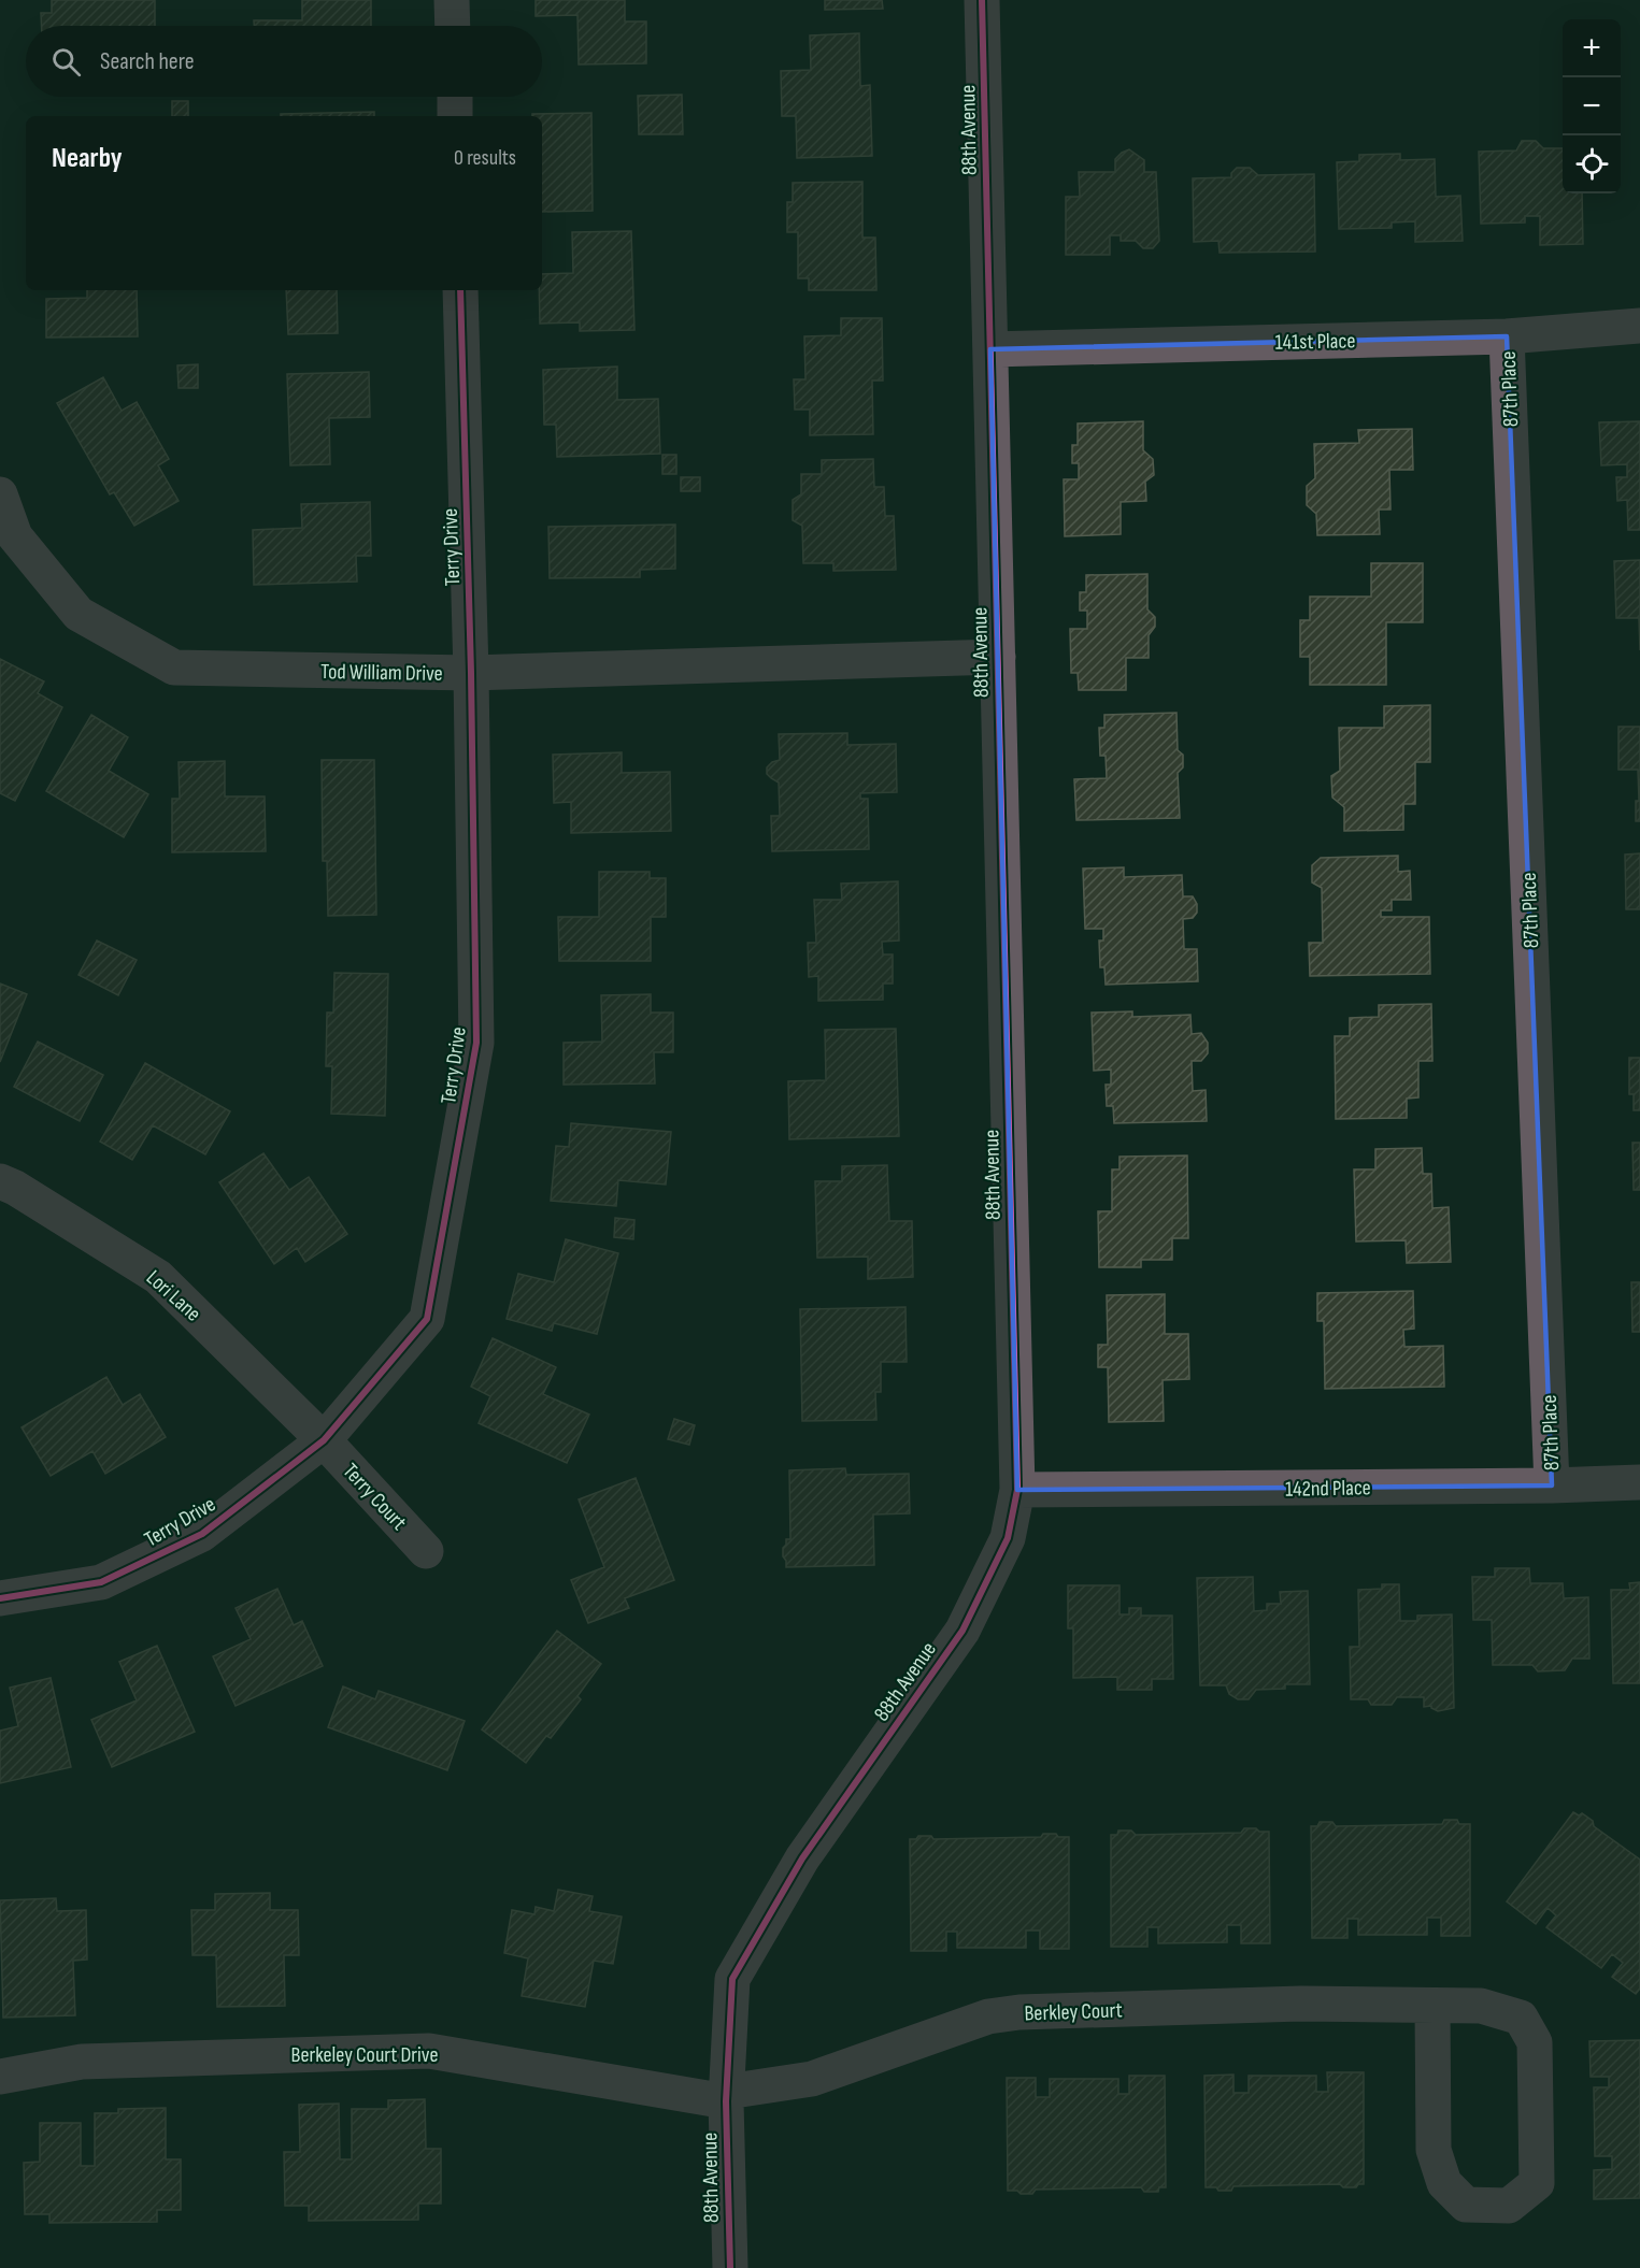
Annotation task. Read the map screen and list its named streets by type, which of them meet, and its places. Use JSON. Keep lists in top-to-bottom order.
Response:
{
  "streets": {
    "street": [
      "88th Avenue",
      "141st Place",
      "87th Place",
      "Terry Drive",
      "Tod William Drive",
      "Lori Lane",
      "142nd Place",
      "Terry Court",
      "Berkley Court",
      "Berkeley Court Drive"
    ]
  },
  "crossings": [
    ["88th Avenue", "141st Place"],
    ["88th Avenue", "Tod William Drive"],
    ["88th Avenue", "142nd Place"],
    ["88th Avenue", "Berkley Court"],
    ["88th Avenue", "Berkeley Court Drive"],
    ["141st Place", "87th Place"],
    ["87th Place", "142nd Place"],
    ["Terry Drive", "Tod William Drive"],
    ["Terry Drive", "Lori Lane"],
    ["Terry Drive", "Terry Court"],
    ["Lori Lane", "Terry Court"],
    ["Berkley Court", "Berkeley Court Drive"]
  ],
  "page": {
    "map_buttons": ["+", "−"],
    "search": "Search here",
    "heading": ["Nearby", "0 results"]
  }
}
